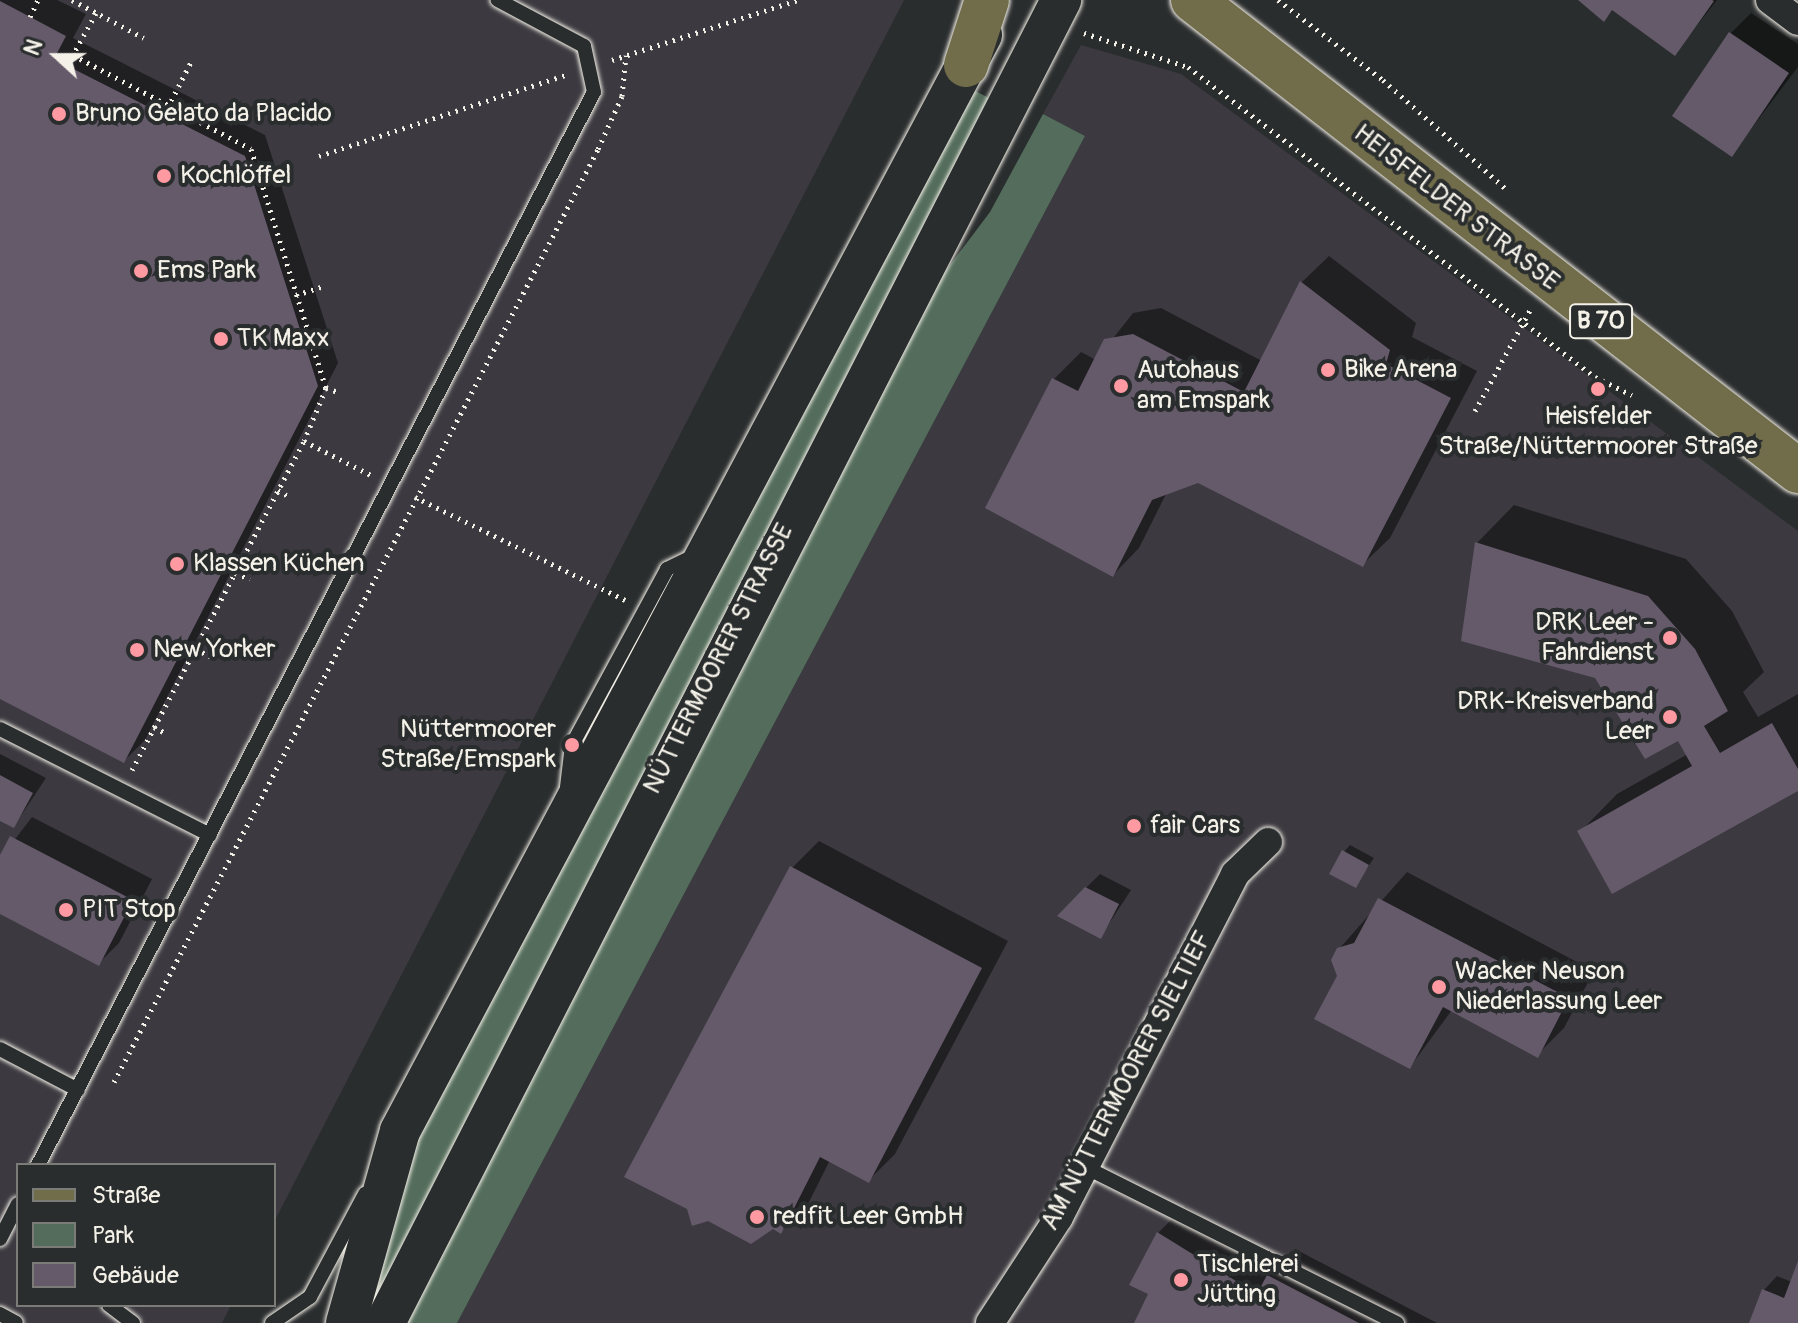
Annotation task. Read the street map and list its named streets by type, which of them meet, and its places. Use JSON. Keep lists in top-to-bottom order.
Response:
{
  "streets": {
    "main road": ["HEISFELDER STRASSE", "B 70"],
    "street": ["NÜTTERMOORER STRASSE", "AM NÜTTERMOORER SIELTIEF"]
  },
  "places": [
    "Bruno Gelato da Placido",
    "Kochlöffel",
    "Ems Park",
    "TK Maxx",
    "Bike Arena",
    "Autohaus am Emspark",
    "Heisfelder Straße/Nüttermoorer Straße",
    "Klassen Küchen",
    "DRK Leer - Fahrdienst",
    "New Yorker",
    "DRK-Kreisverband Leer",
    "Nüttermoorer Straße/Emspark",
    "fair Cars",
    "PIT Stop",
    "Wacker Neuson Niederlassung Leer",
    "redfit Leer GmbH",
    "Tischlerei Jütting"
  ],
  "legend": ["Straße", "Park", "Gebäude"],
  "north": "left"
}
